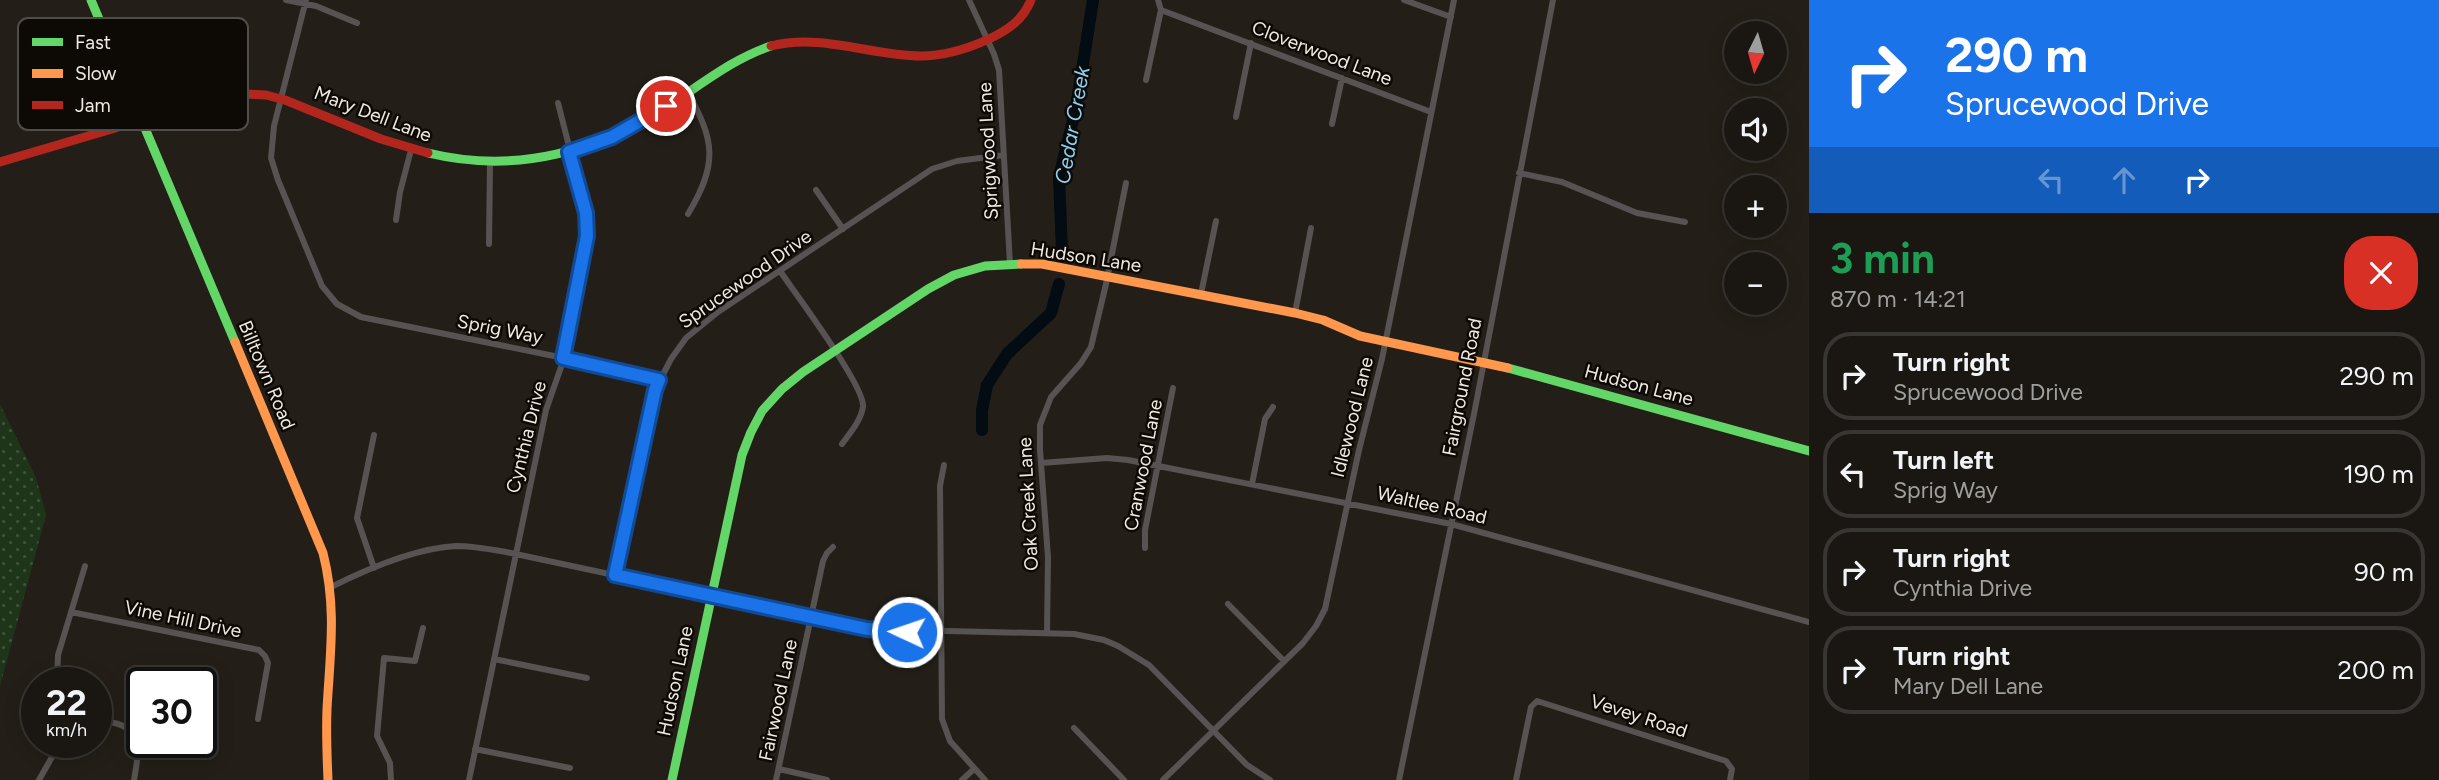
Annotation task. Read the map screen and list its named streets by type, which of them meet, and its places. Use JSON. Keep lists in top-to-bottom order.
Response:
{
  "streets": {
    "street": [
      "Cloverwood Lane",
      "Mary Dell Lane",
      "Sprigwood Lane",
      "Hudson Lane",
      "Sprucewood Drive",
      "Sprig Way",
      "Billtown Road",
      "Fairground Road",
      "Idlewood Lane",
      "Cynthia Drive",
      "Cranwood Lane",
      "Oak Creek Lane",
      "Waltlee Road",
      "Vine Hill Drive",
      "Fairwood Lane",
      "Vevey Road"
    ]
  },
  "crossings": [
    ["Cloverwood Lane", "Idlewood Lane"],
    ["Mary Dell Lane", "Sprigwood Lane"],
    ["Mary Dell Lane", "Sprig Way"],
    ["Mary Dell Lane", "Cynthia Drive"],
    ["Sprigwood Lane", "Hudson Lane"],
    ["Sprigwood Lane", "Sprucewood Drive"],
    ["Hudson Lane", "Fairground Road"],
    ["Hudson Lane", "Idlewood Lane"],
    ["Hudson Lane", "Oak Creek Lane"],
    ["Sprucewood Drive", "Sprig Way"],
    ["Sprig Way", "Cynthia Drive"],
    ["Fairground Road", "Waltlee Road"],
    ["Idlewood Lane", "Waltlee Road"],
    ["Cranwood Lane", "Waltlee Road"],
    ["Oak Creek Lane", "Waltlee Road"]
  ],
  "water": ["Cedar Creek"],
  "legend": ["Fast", "Slow", "Jam"],
  "north": "bottom",
  "page": {
    "turn": ["290 m", "Sprucewood Drive"],
    "map_buttons": ["+", "−"],
    "heading": ["3 min", "870 m · 14:21"],
    "list": [
      {
        "name": "Turn right",
        "note": "Sprucewood Drive",
        "value": "290 m"
      },
      {
        "name": "Turn left",
        "note": "Sprig Way",
        "value": "190 m"
      },
      {
        "name": "Turn right",
        "note": "Cynthia Drive",
        "value": "90 m"
      },
      {
        "name": "Turn right",
        "note": "Mary Dell Lane",
        "value": "200 m"
      }
    ],
    "speed": "22 km/h",
    "limit": "30"
  }
}
